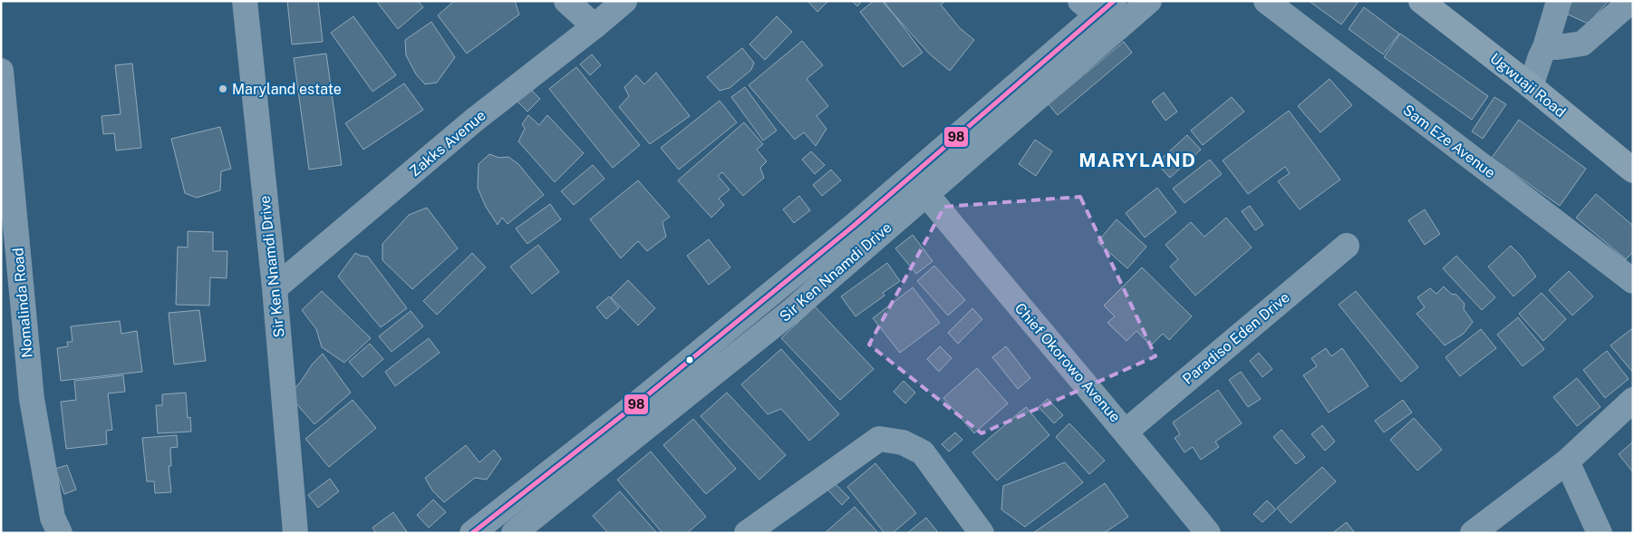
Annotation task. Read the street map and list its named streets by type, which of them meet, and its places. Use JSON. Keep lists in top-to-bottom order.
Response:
{
  "streets": {
    "main road": ["Ugwuaji Road"],
    "street": [
      "Sam Eze Avenue",
      "Zakks Avenue",
      "Sir Ken Nnamdi Drive",
      "Nomalinda Road",
      "Paradiso Eden Drive",
      "Chief Okorowo Avenue"
    ]
  },
  "crossings": [
    ["Zakks Avenue", "Sir Ken Nnamdi Drive"],
    ["Sir Ken Nnamdi Drive", "Chief Okorowo Avenue"],
    ["Paradiso Eden Drive", "Chief Okorowo Avenue"]
  ],
  "districts": ["MARYLAND"],
  "places": ["Maryland estate"],
  "lines": ["transit line 98"]
}
